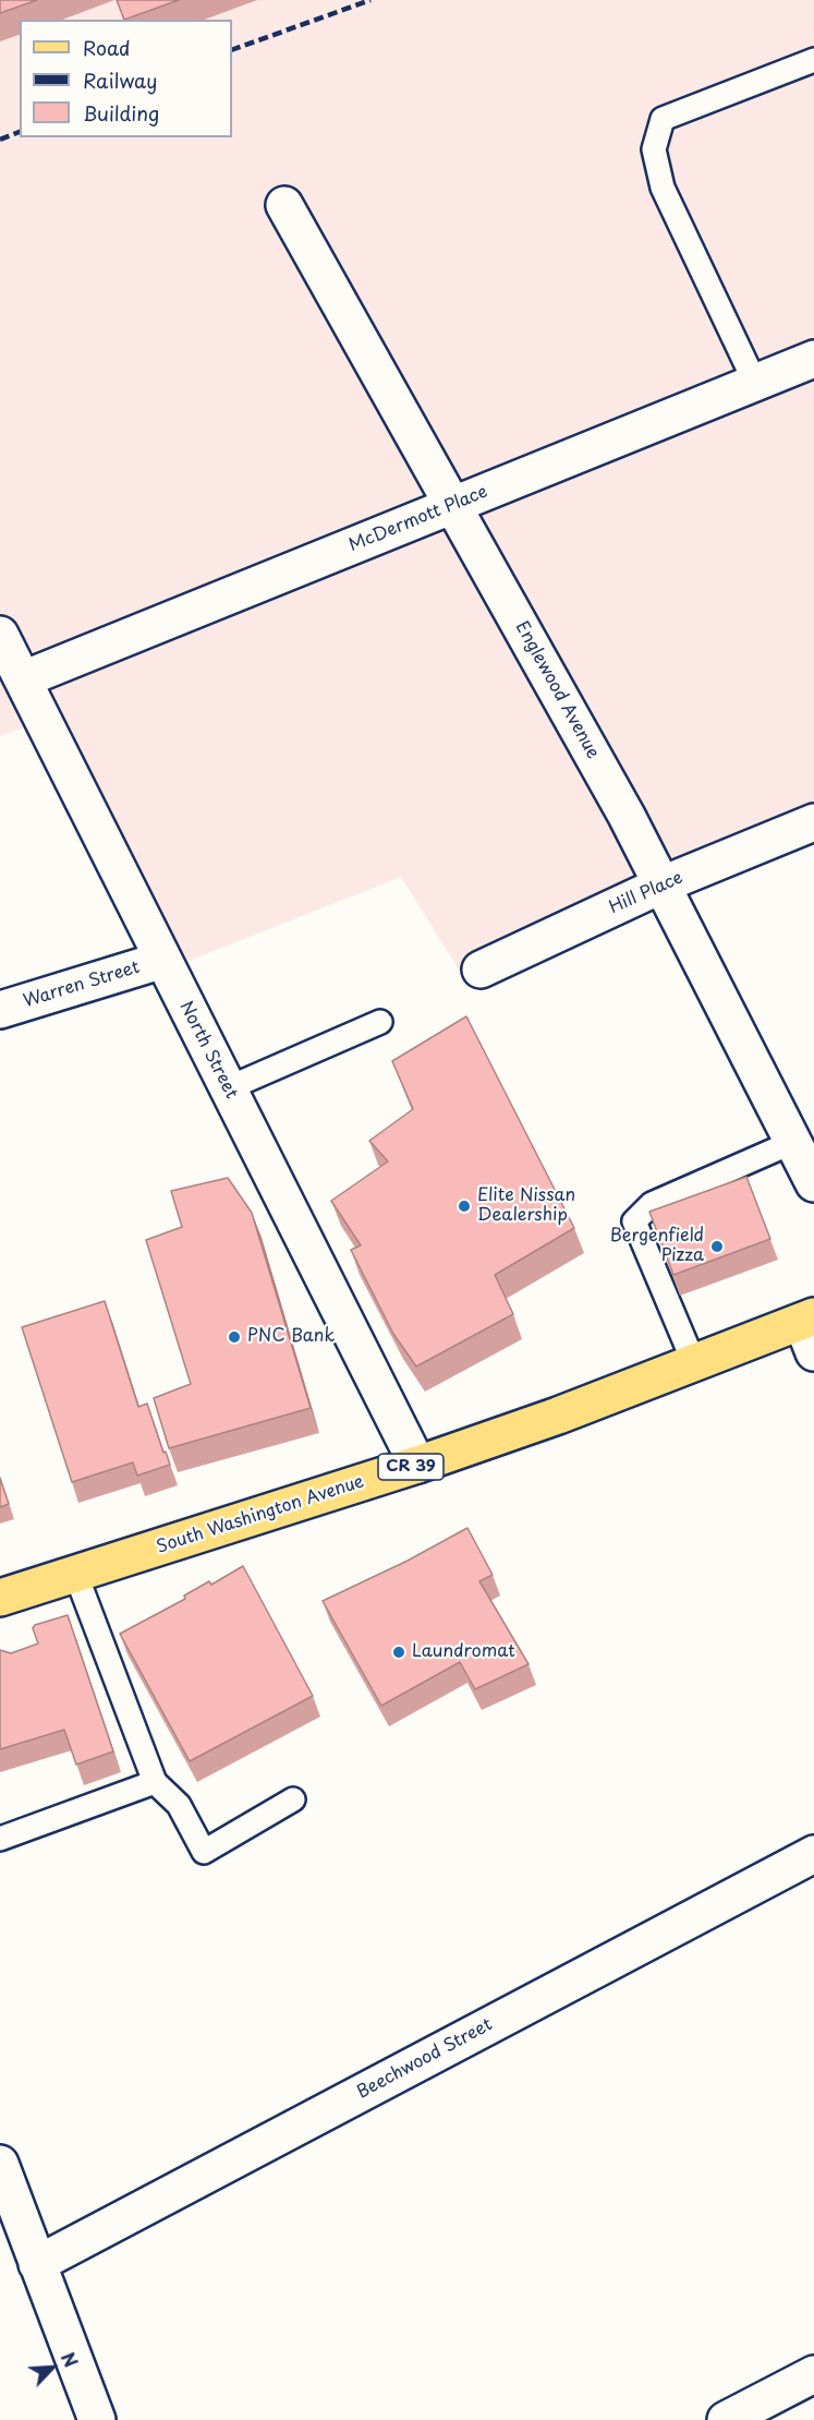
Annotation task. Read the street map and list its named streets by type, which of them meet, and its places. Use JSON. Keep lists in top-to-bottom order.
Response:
{
  "streets": {
    "main road": ["CR 39", "South Washington Avenue"],
    "street": [
      "McDermott Place",
      "Englewood Avenue",
      "Hill Place",
      "Warren Street",
      "North Street",
      "Beechwood Street"
    ]
  },
  "crossings": [
    ["McDermott Place", "Englewood Avenue"],
    ["McDermott Place", "North Street"],
    ["Englewood Avenue", "Hill Place"],
    ["Warren Street", "North Street"],
    ["North Street", "South Washington Avenue"]
  ],
  "places": [
    "Elite Nissan Dealership",
    "Bergenfield Pizza",
    "PNC Bank",
    "Laundromat"
  ],
  "legend": ["Road", "Railway", "Building"],
  "north": "top right"
}
